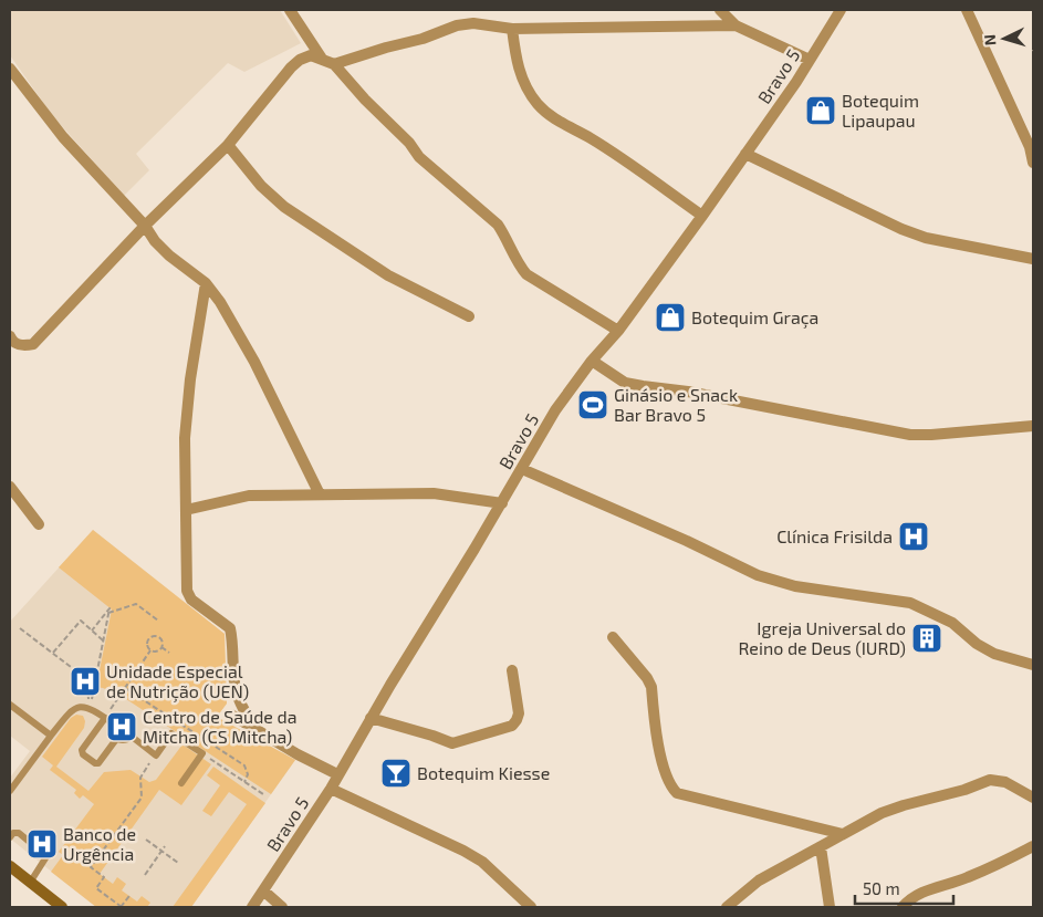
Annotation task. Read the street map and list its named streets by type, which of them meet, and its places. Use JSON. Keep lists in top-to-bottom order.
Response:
{
  "streets": {
    "street": ["Bravo 5"]
  },
  "places": {
    "shop": ["Botequim Lipaupau", "Botequim Graça"],
    "sports": ["Ginásio e Snack Bar Bravo 5"],
    "hospital": [
      "Clínica Frisilda",
      "Unidade Especial de Nutrição (UEN)",
      "Centro de Saúde da Mitcha (CS Mitcha)",
      "Banco de Urgência"
    ],
    "building": ["Igreja Universal do Reino de Deus (IURD)"],
    "bar": ["Botequim Kiesse"]
  },
  "scale_bar": "50 m",
  "north": "left"
}
